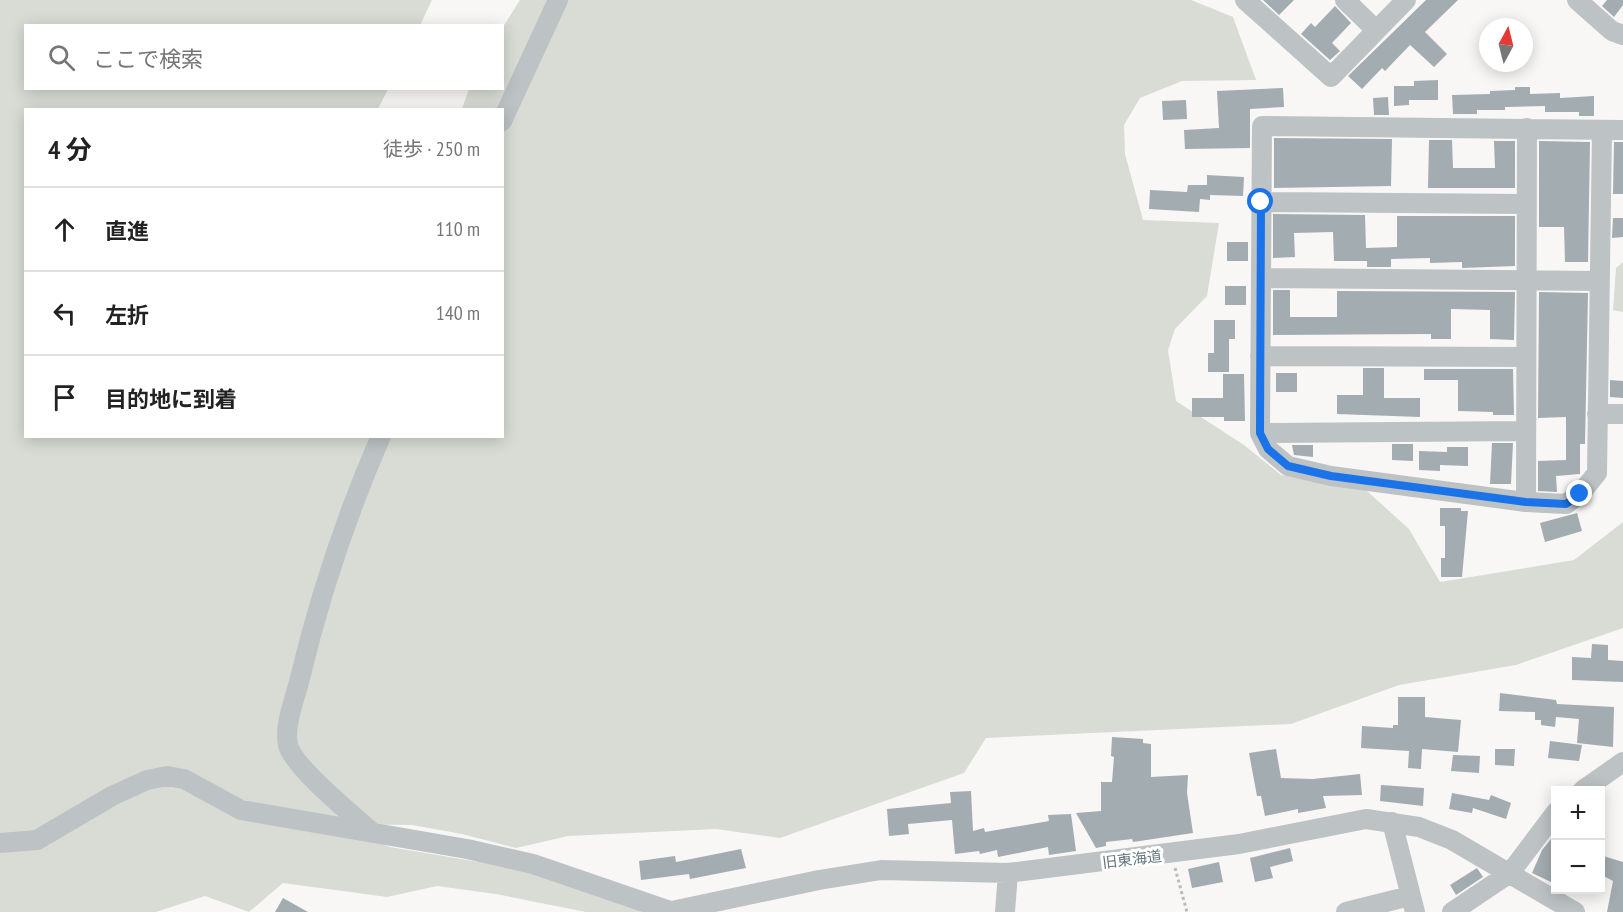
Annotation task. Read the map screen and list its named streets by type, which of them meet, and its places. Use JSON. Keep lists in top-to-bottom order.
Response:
{
  "streets": {
    "street": ["旧東海道"]
  },
  "north": "top",
  "page": {
    "search": "ここで検索",
    "heading": ["4 分", "徒歩 · 250 m"],
    "list": [
      ["直進", "110 m"],
      ["左折", "140 m"],
      "目的地に到着"
    ],
    "map_buttons": ["+", "−"]
  }
}
